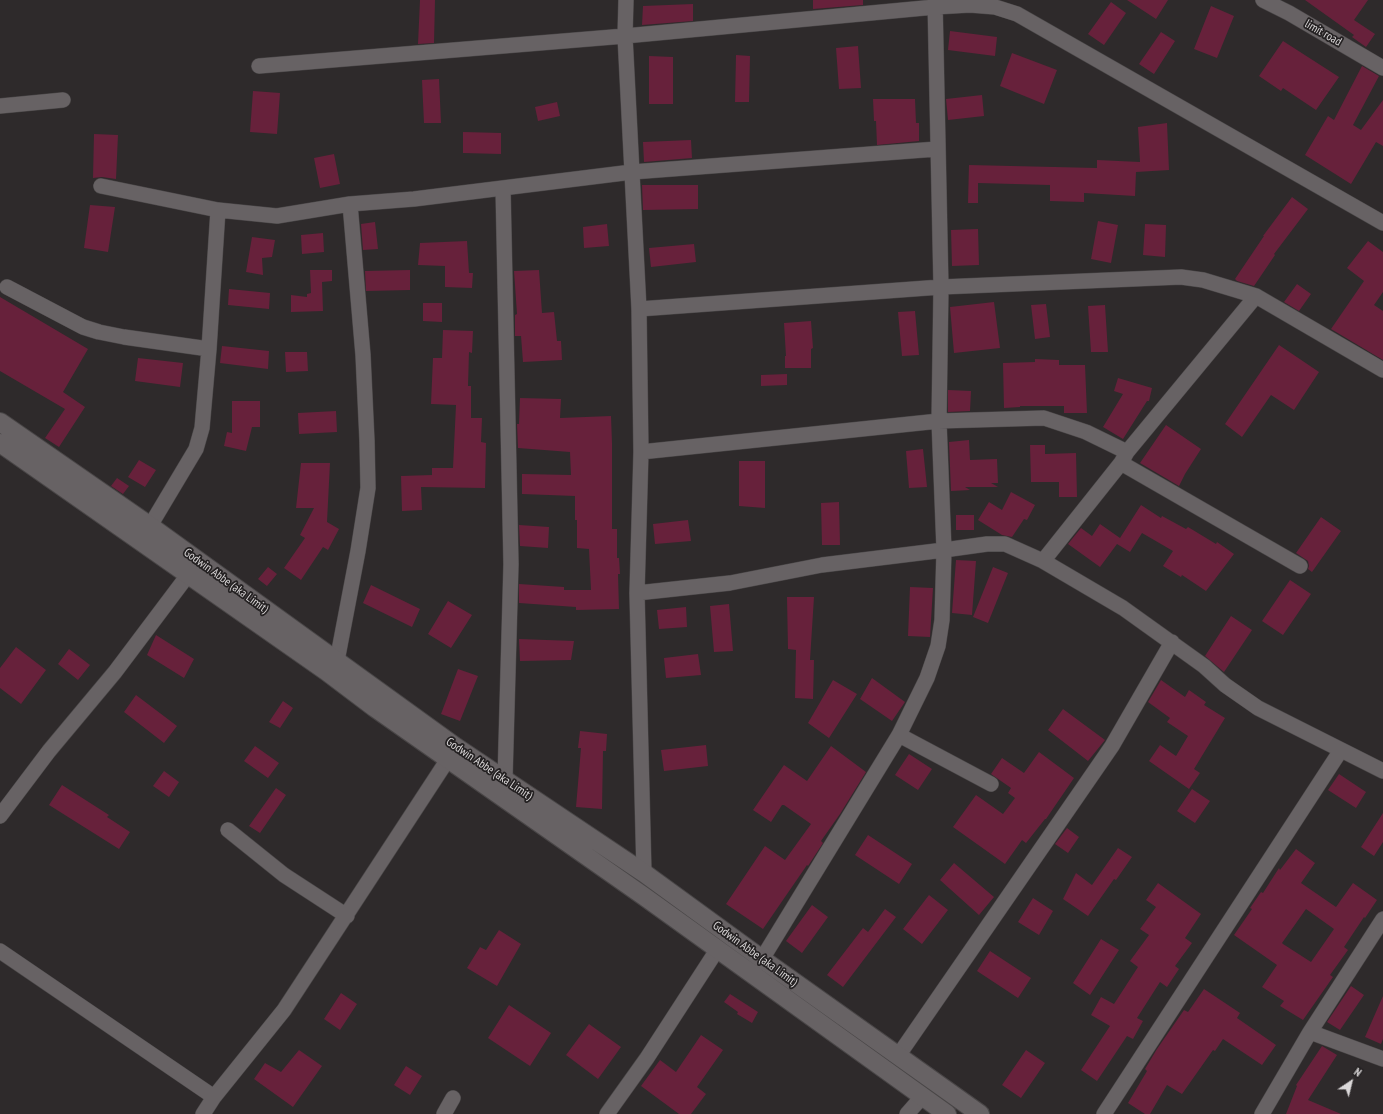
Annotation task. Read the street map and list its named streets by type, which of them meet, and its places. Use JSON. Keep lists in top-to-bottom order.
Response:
{
  "streets": {
    "street": ["limit road", "Godwin Abbe (aka Limit)"]
  },
  "north": "top right"
}
